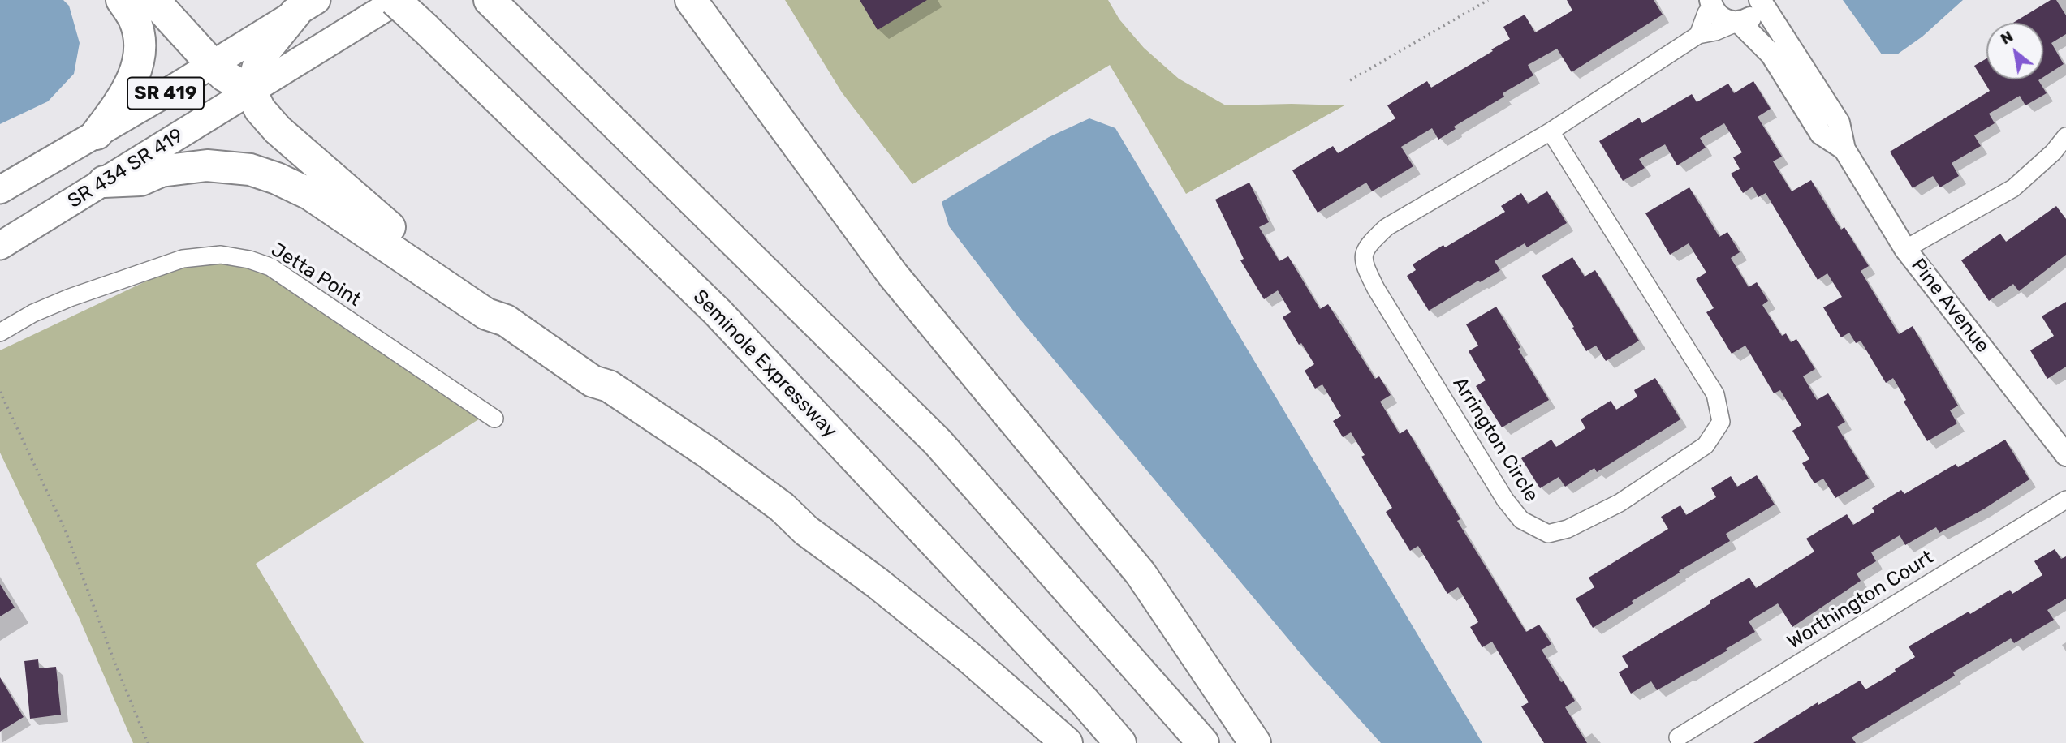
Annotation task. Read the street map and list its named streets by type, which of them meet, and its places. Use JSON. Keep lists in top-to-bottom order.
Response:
{
  "streets": {
    "highway": ["Seminole Expressway"],
    "main road": ["SR 419", "SR 434 SR 419"],
    "street": [
      "Jetta Point",
      "Pine Avenue",
      "Arrington Circle",
      "Worthington Court"
    ]
  },
  "crossings": [
    ["SR 434 SR 419", "Seminole Expressway"],
    ["Pine Avenue", "Arrington Circle"]
  ],
  "north": "top left"
}
